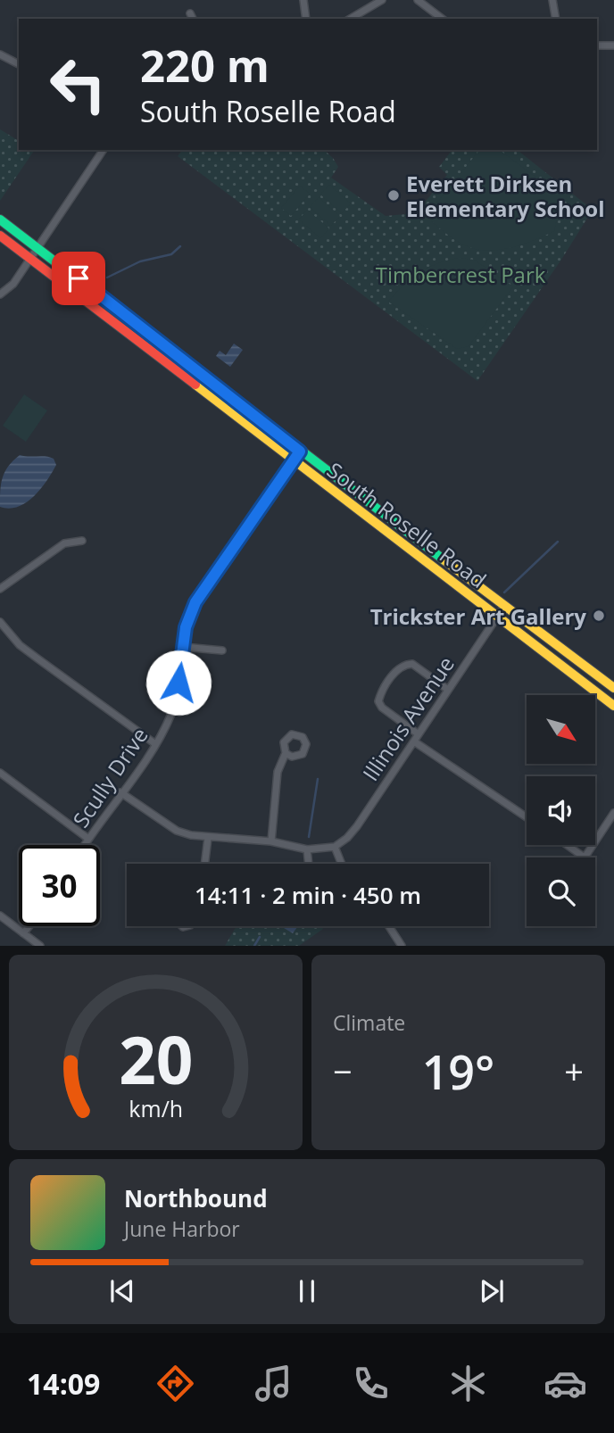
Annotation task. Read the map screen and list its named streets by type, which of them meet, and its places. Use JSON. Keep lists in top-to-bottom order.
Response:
{
  "streets": {
    "main road": ["South Roselle Road"],
    "street": ["Illinois Avenue", "Scully Drive"]
  },
  "crossings": [
    ["South Roselle Road", "Illinois Avenue"],
    ["South Roselle Road", "Scully Drive"]
  ],
  "parks": ["Timbercrest Park"],
  "places": ["Everett Dirksen Elementary School", "Trickster Art Gallery"],
  "north": "bottom right",
  "page": {
    "turn": ["220 m", "South Roselle Road"],
    "limit": "30",
    "trip": "14:11 · 2 min · 450 m",
    "tile": "Climate",
    "heat": ["−", "19°", "+"],
    "song": ["Northbound", "June Harbor"],
    "tabs": "14:09",
    "gauge": ["20", "km/h"]
  }
}
